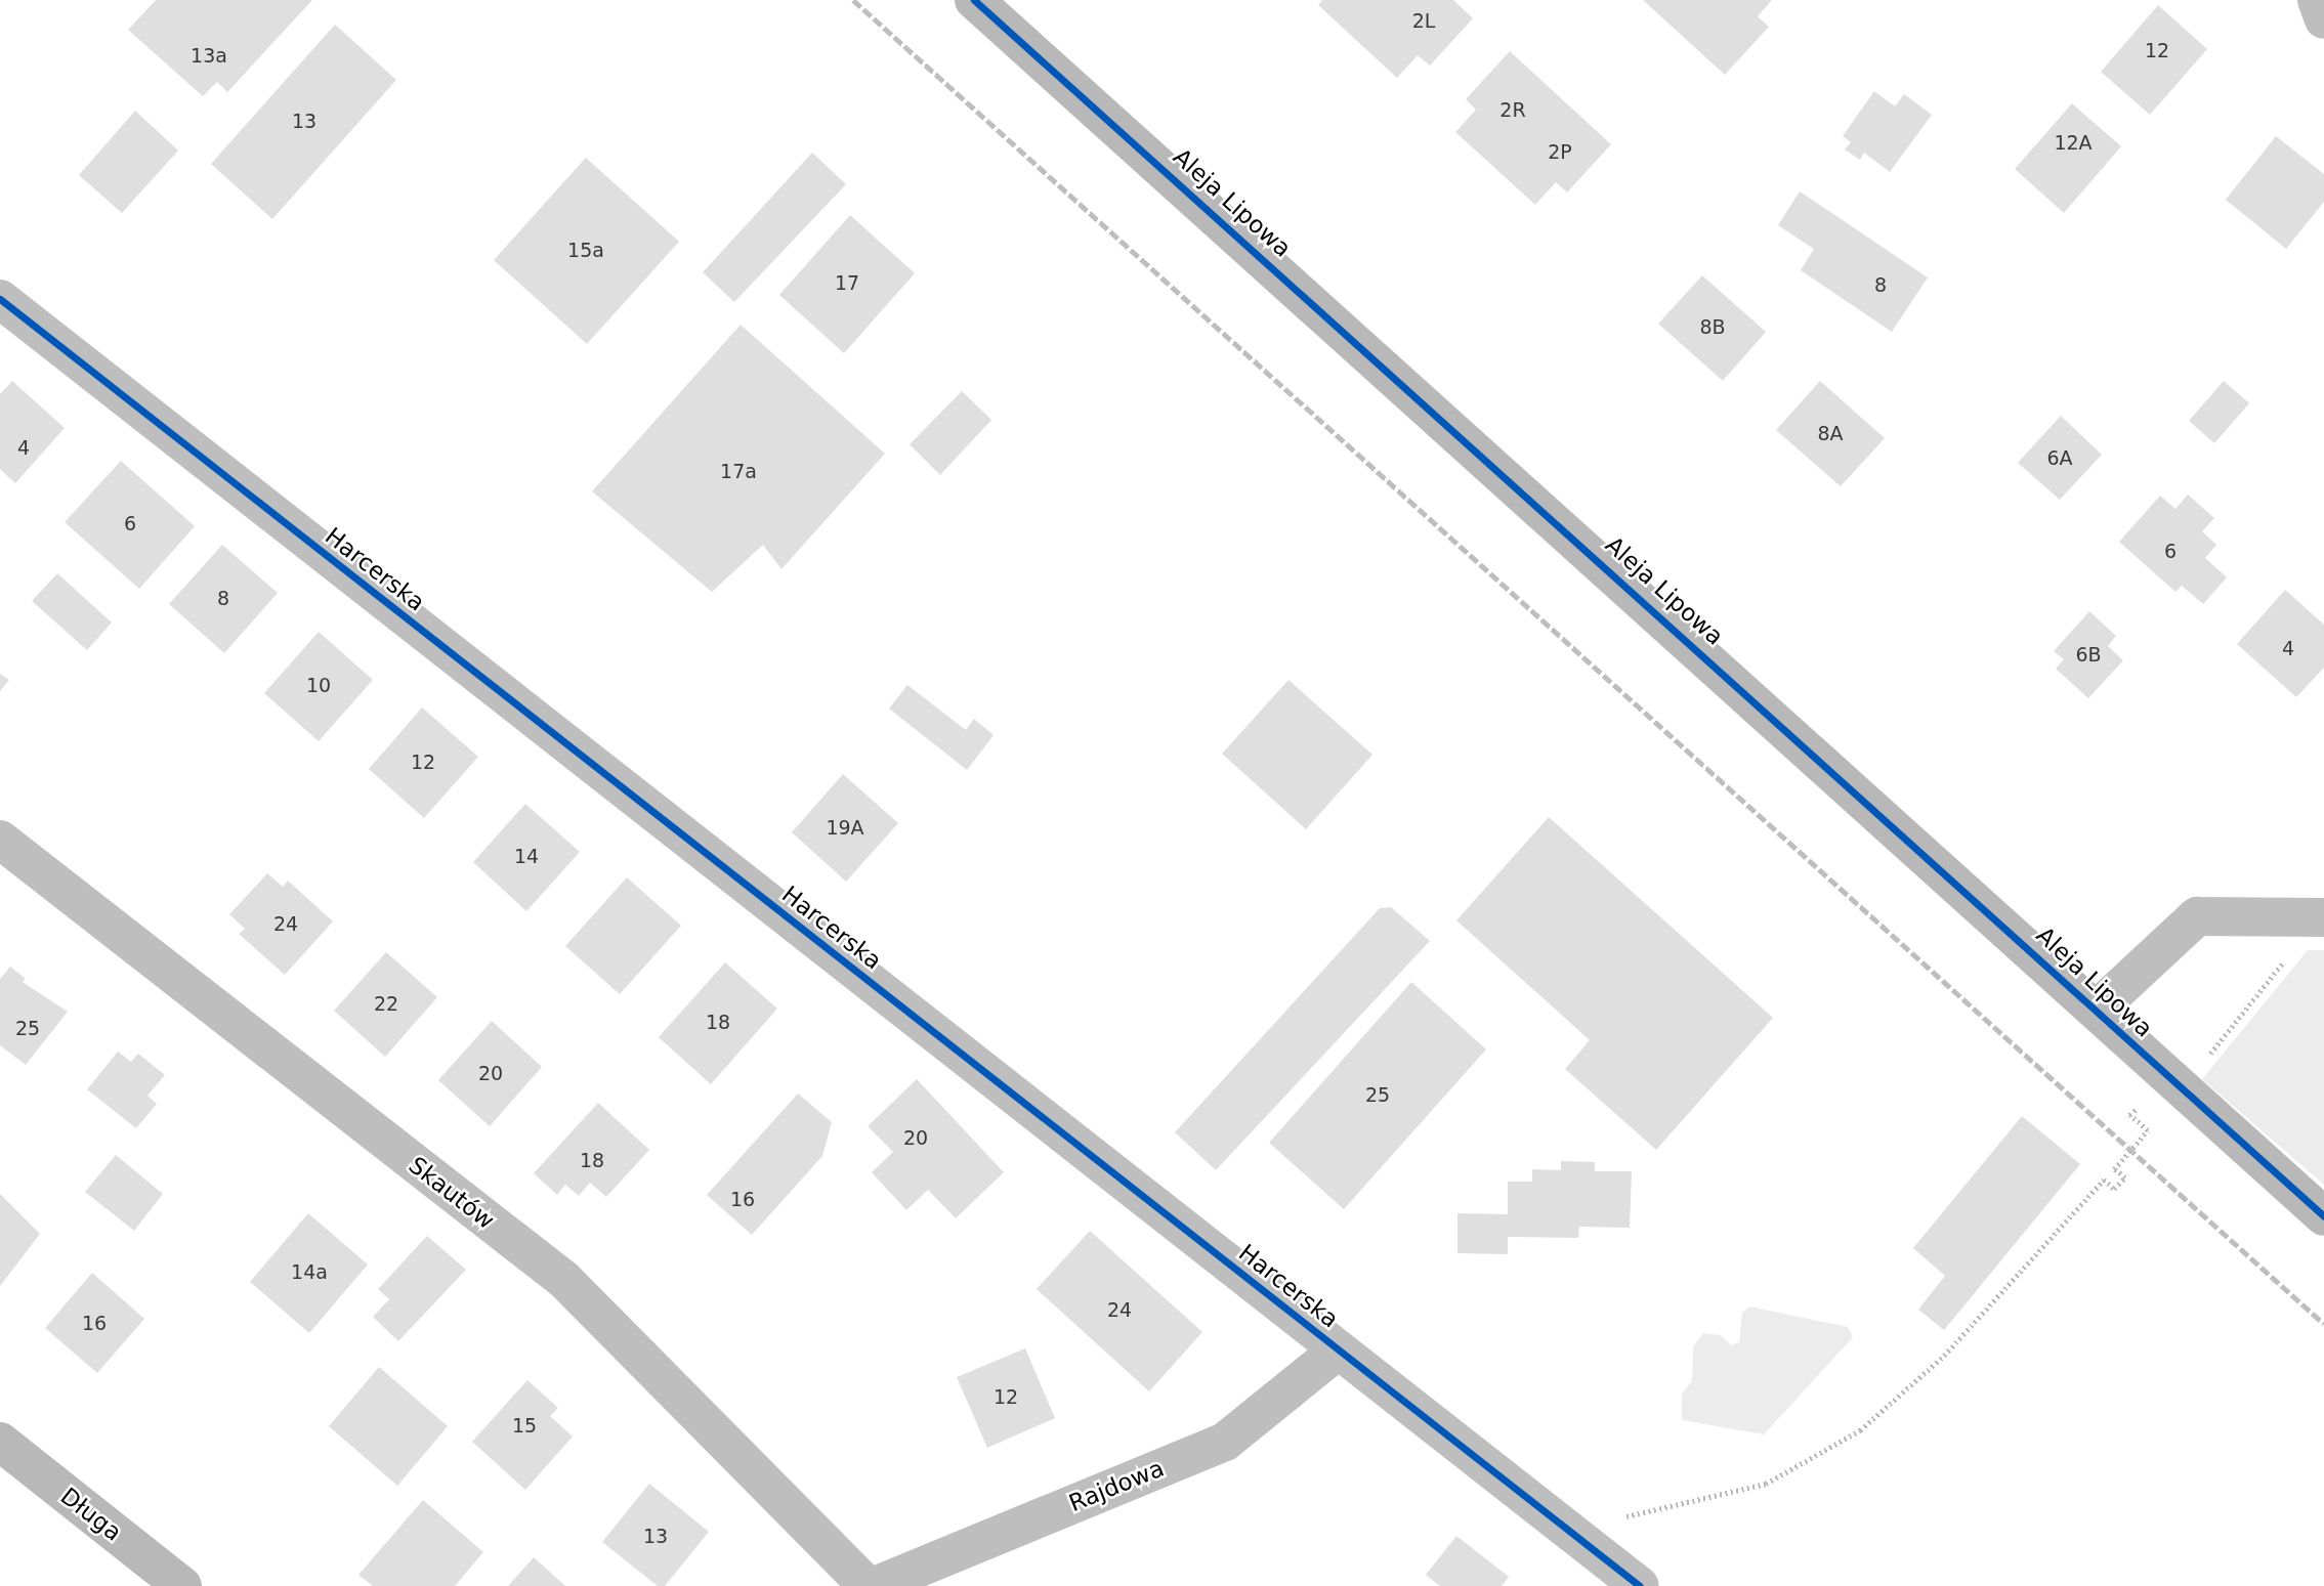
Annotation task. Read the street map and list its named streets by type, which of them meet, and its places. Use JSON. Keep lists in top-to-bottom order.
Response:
{
  "streets": {
    "street": [
      "Aleja Lipowa",
      "Harcerska",
      "Skautów",
      "Rajdowa",
      "Długa"
    ]
  },
  "crossings": [
    ["Harcerska", "Rajdowa"]
  ],
  "house_numbers": [
    "2L",
    "12",
    "13a",
    "2R",
    "13",
    "12A",
    "2P",
    "15a",
    "17",
    "8",
    "8B",
    "8A",
    "4",
    "6A",
    "17a",
    "6",
    "6",
    "8",
    "4",
    "6B",
    "10",
    "12",
    "19A",
    "14",
    "24",
    "22",
    "18",
    "25",
    "20",
    "25",
    "20",
    "18",
    "16",
    "14a",
    "24",
    "16",
    "12",
    "15",
    "13"
  ]
}
